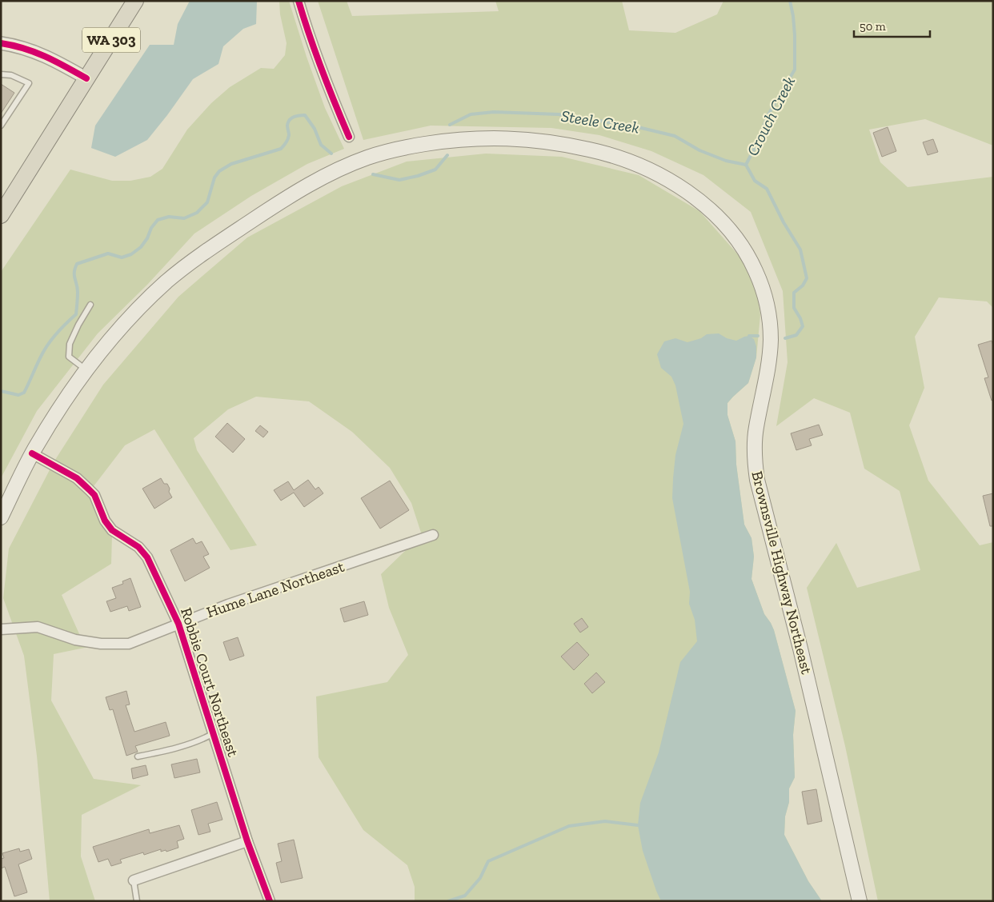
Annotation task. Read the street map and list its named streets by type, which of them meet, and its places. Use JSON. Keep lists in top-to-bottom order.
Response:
{
  "streets": {
    "highway": ["WA 303"],
    "main road": ["Brownsville Highway Northeast"],
    "street": ["Hume Lane Northeast", "Robbie Court Northeast"]
  },
  "crossings": [
    ["Brownsville Highway Northeast", "Robbie Court Northeast"],
    ["Hume Lane Northeast", "Robbie Court Northeast"]
  ],
  "water": ["Crouch Creek", "Steele Creek"],
  "scale_bar": "50 m"
}
